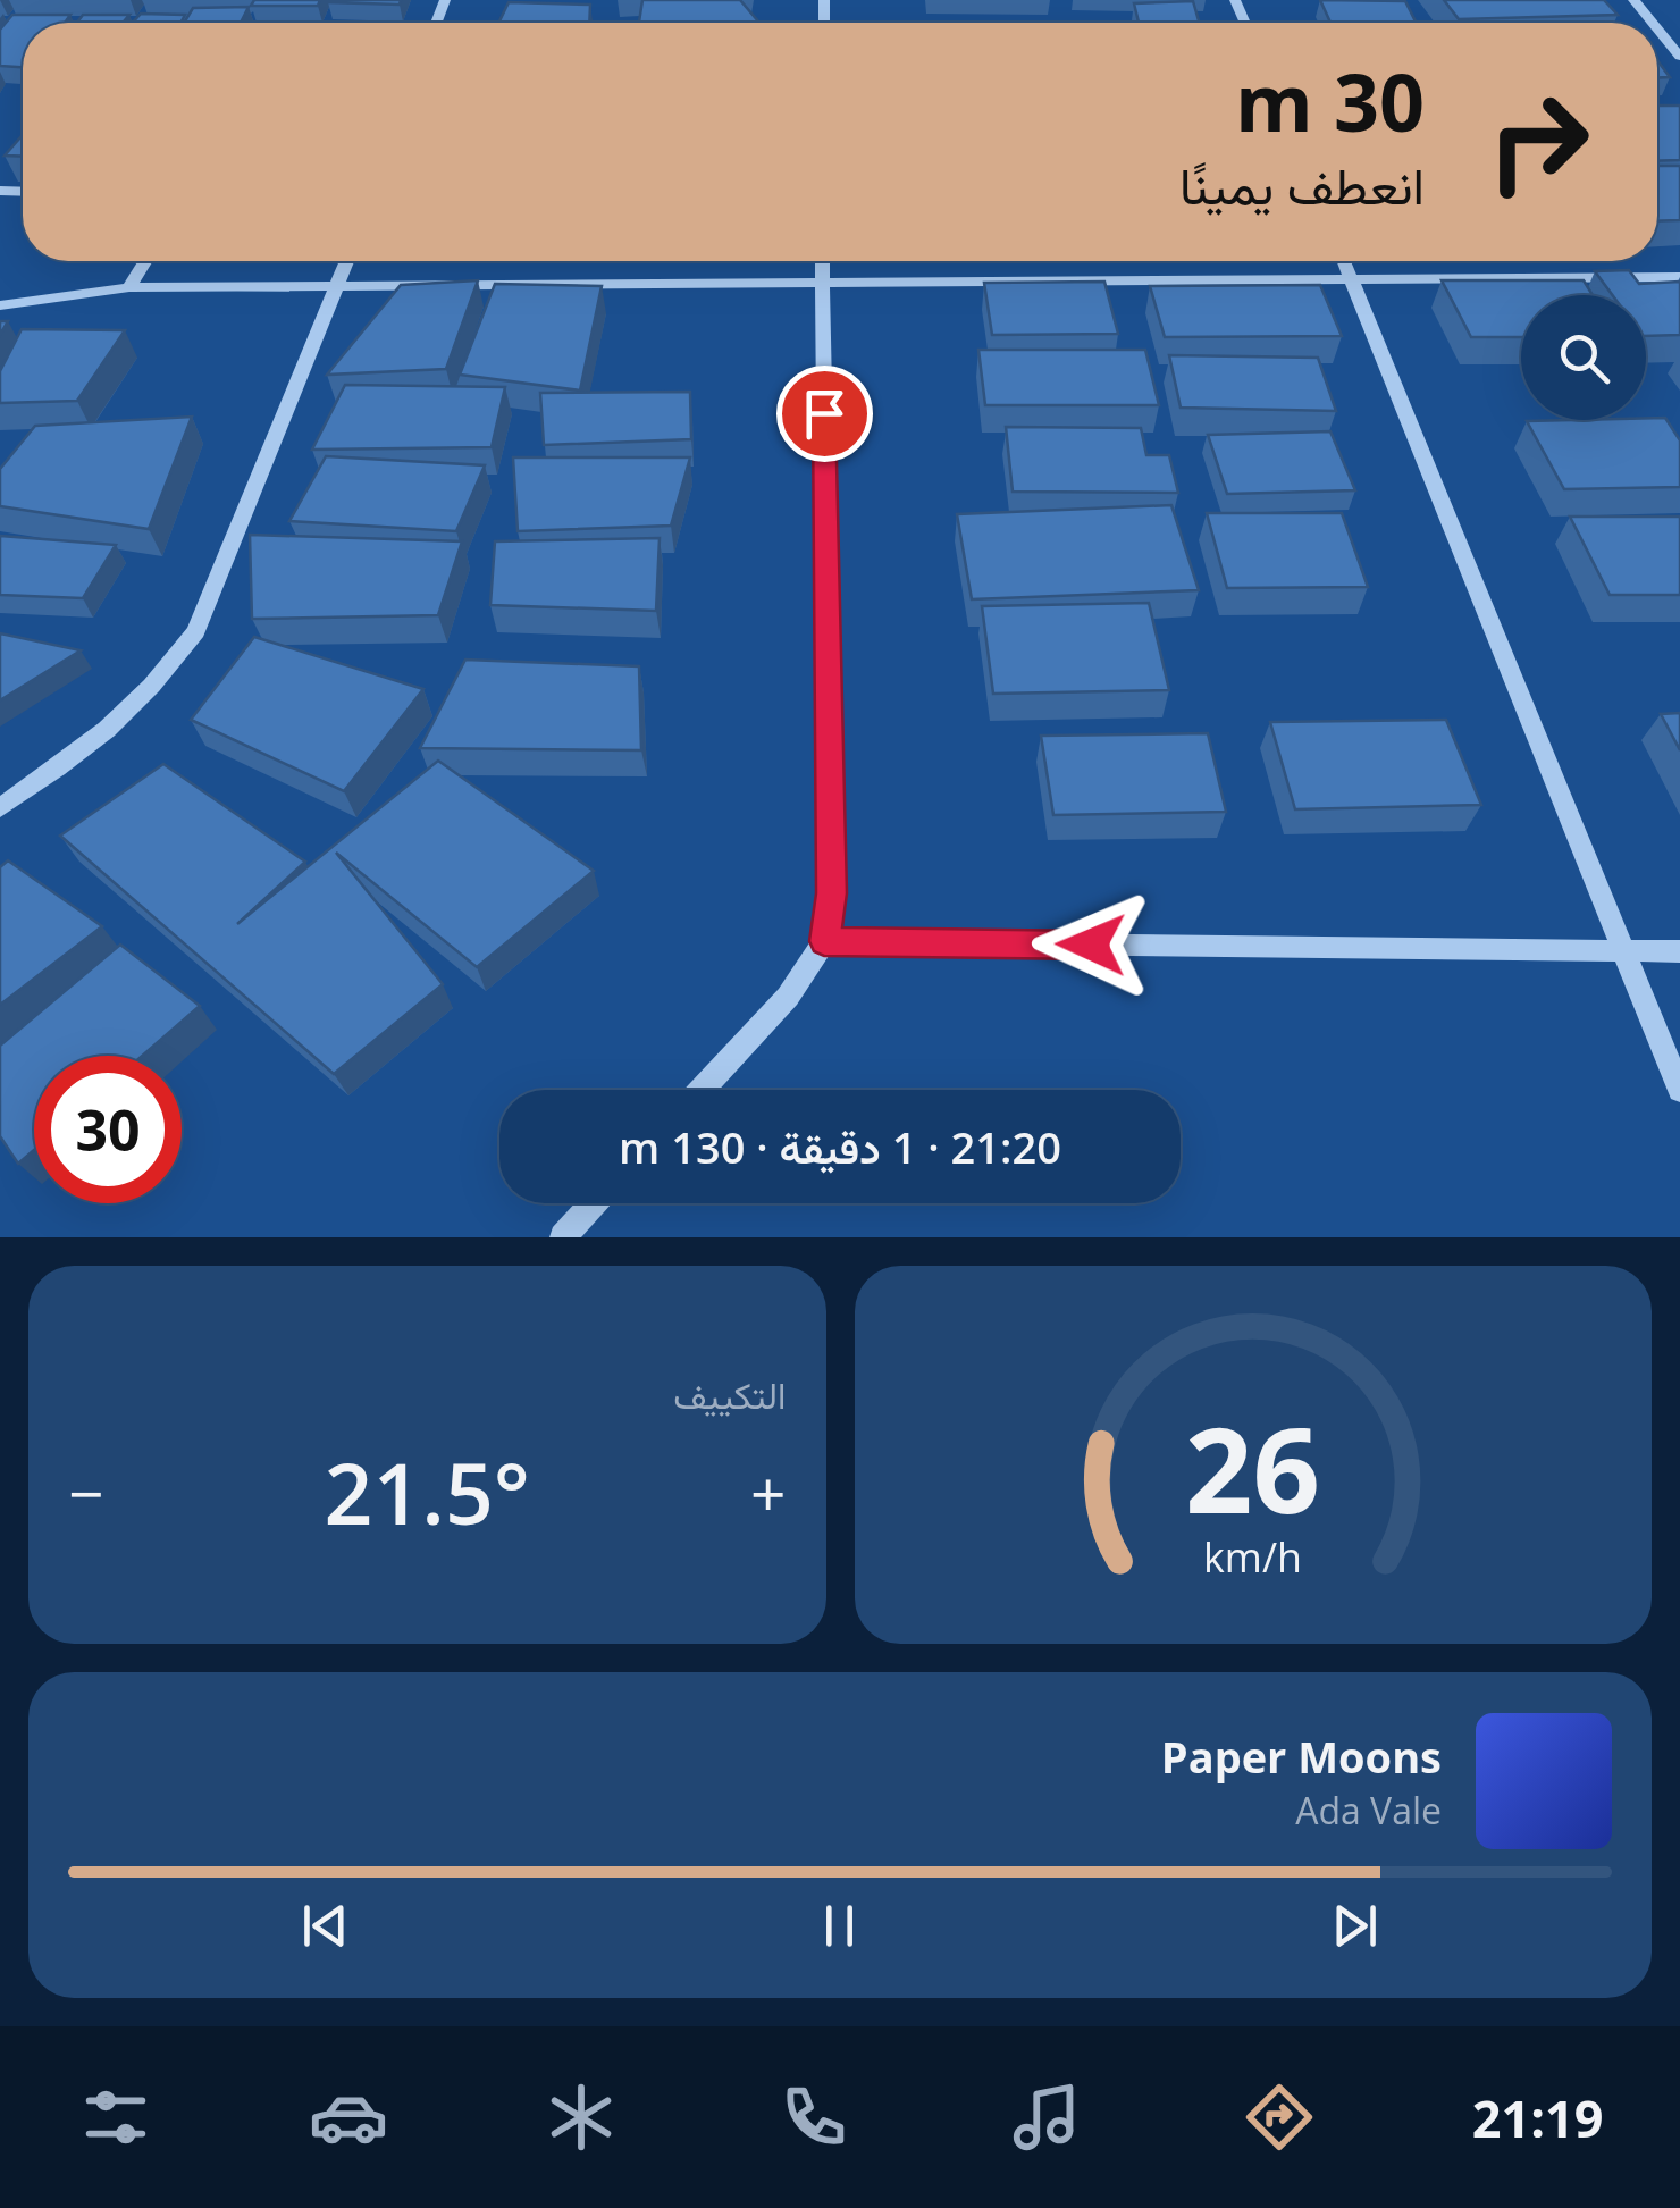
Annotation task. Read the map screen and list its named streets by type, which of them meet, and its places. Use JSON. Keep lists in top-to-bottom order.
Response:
{
  "page": {
    "turn": ["30 m", "انعطف يمينًا"],
    "limit": "30",
    "trip": "21:20 · 1 دقيقة · 130 m",
    "tile": "التكييف",
    "heat": ["−", "21.5°", "+"],
    "song": ["Paper Moons", "Ada Vale"],
    "tabs": "21:19",
    "gauge": ["26", "km/h"]
  }
}
